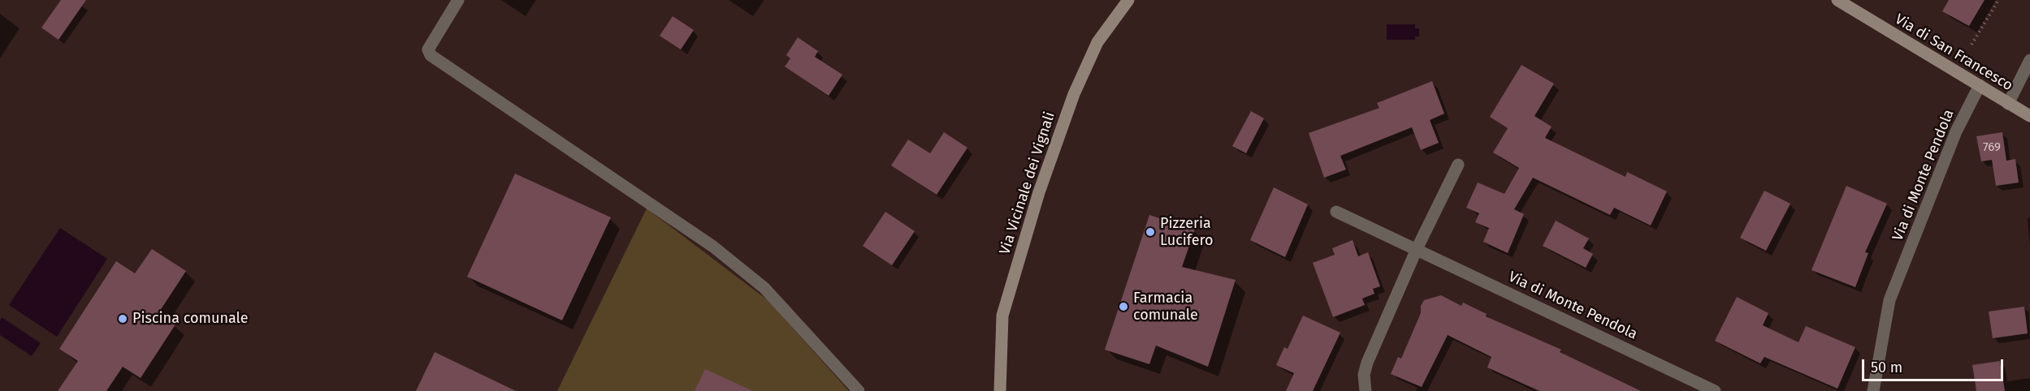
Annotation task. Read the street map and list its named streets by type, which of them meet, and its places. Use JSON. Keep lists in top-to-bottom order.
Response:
{
  "streets": {
    "street": ["Via di San Francesco", "Via di Monte Pendola", "Via Vicinale dei Vignali"]
  },
  "crossings": [
    ["Via di San Francesco", "Via di Monte Pendola"]
  ],
  "places": ["Pizzeria Lucifero", "Farmacia comunale", "Piscina comunale"],
  "house_numbers": ["769"],
  "scale_bar": "50 m"
}
